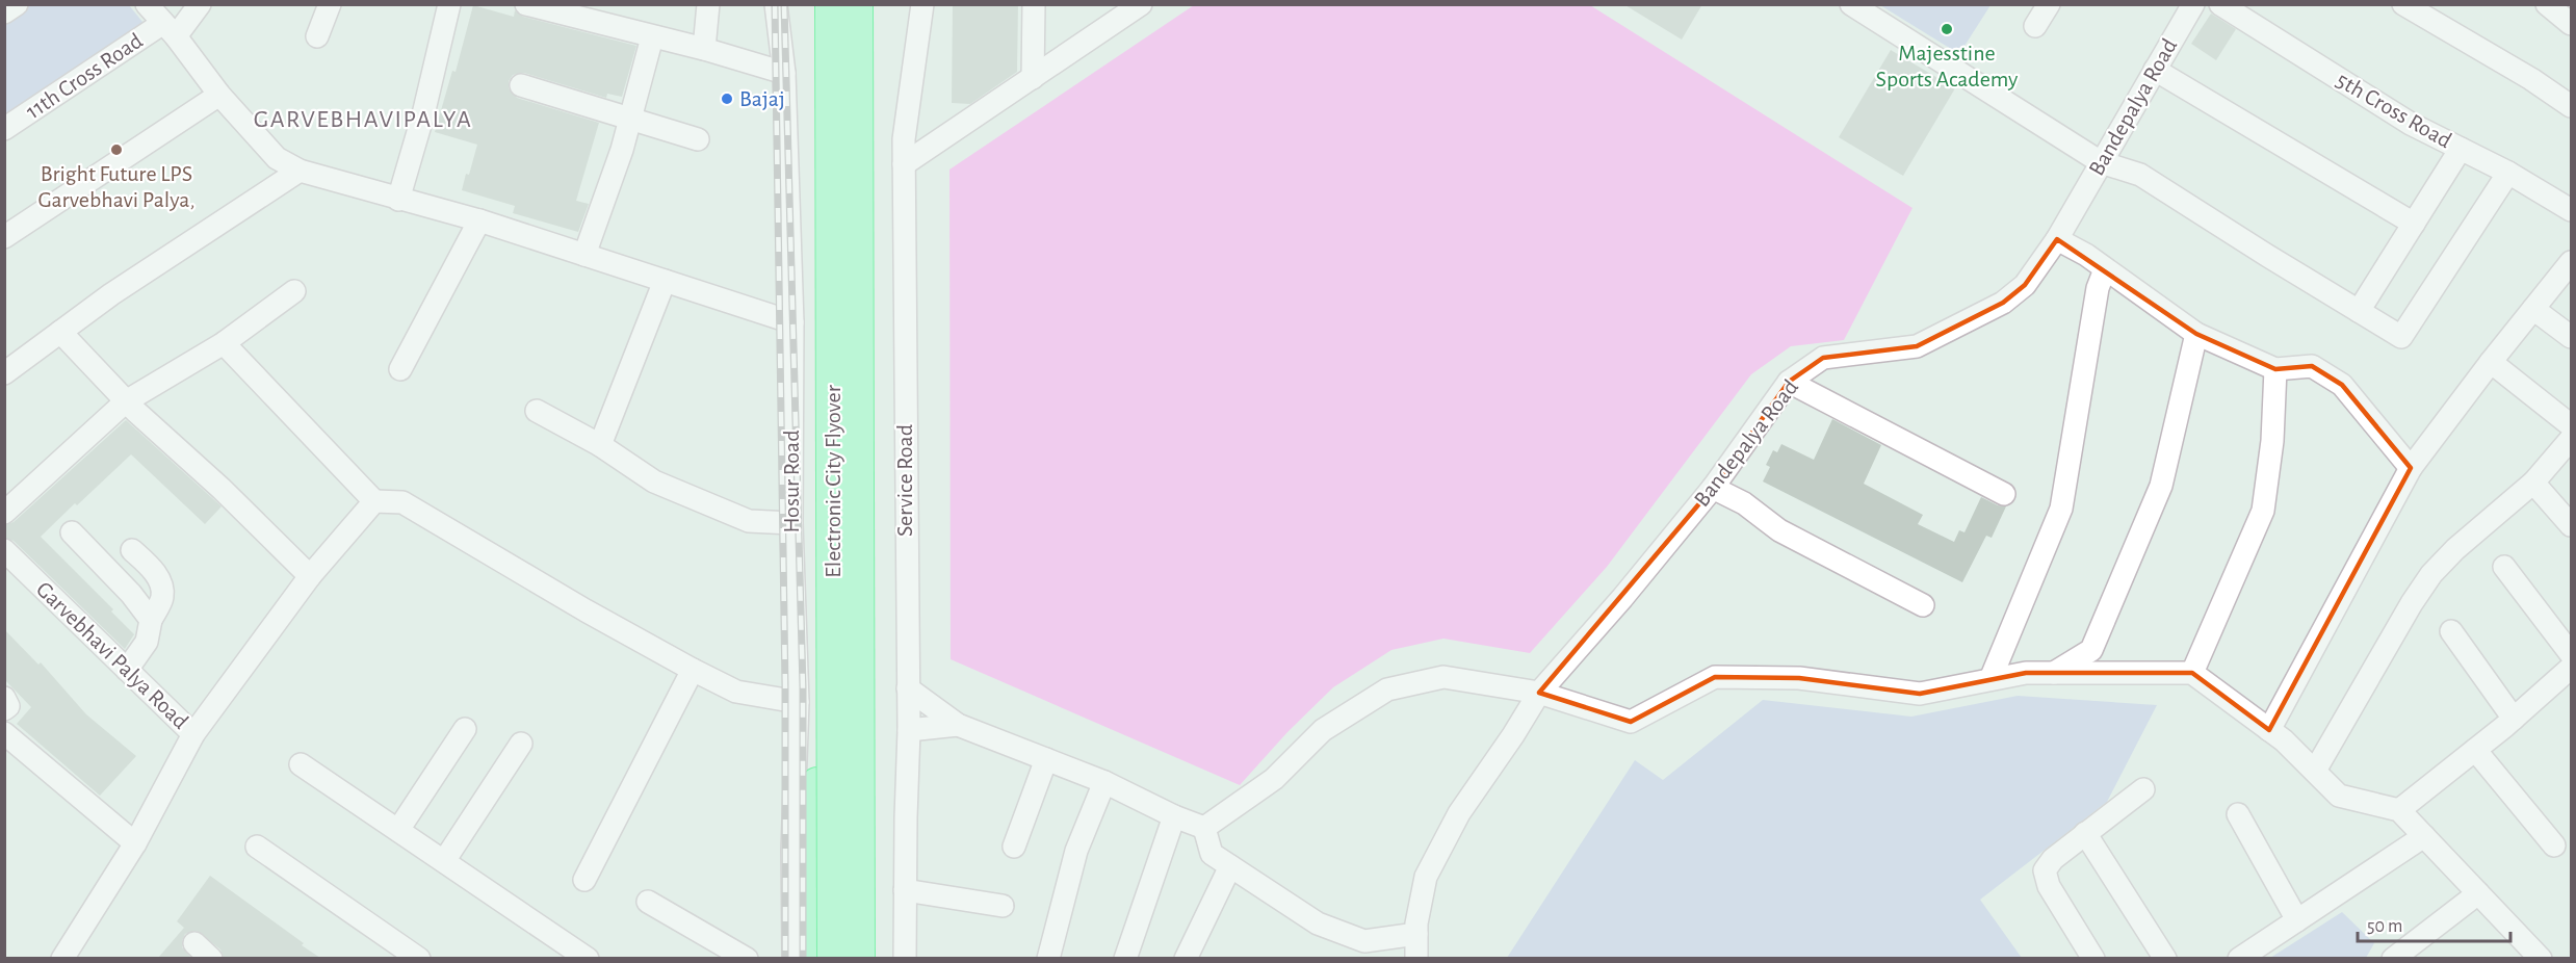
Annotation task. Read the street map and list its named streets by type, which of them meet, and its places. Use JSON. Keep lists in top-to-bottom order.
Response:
{
  "streets": {
    "highway": ["Hosur Road", "Electronic City Flyover"],
    "street": [
      "11th Cross Road",
      "Bandepalya Road",
      "5th Cross Road",
      "Service Road",
      "Garvebhavi Palya Road"
    ]
  },
  "districts": ["GARVEBHAVIPALYA"],
  "places": ["Majesstine Sports Academy", "Bajaj", "Bright Future LPS Garvebhavi Palya,"],
  "scale_bar": "50 m"
}
